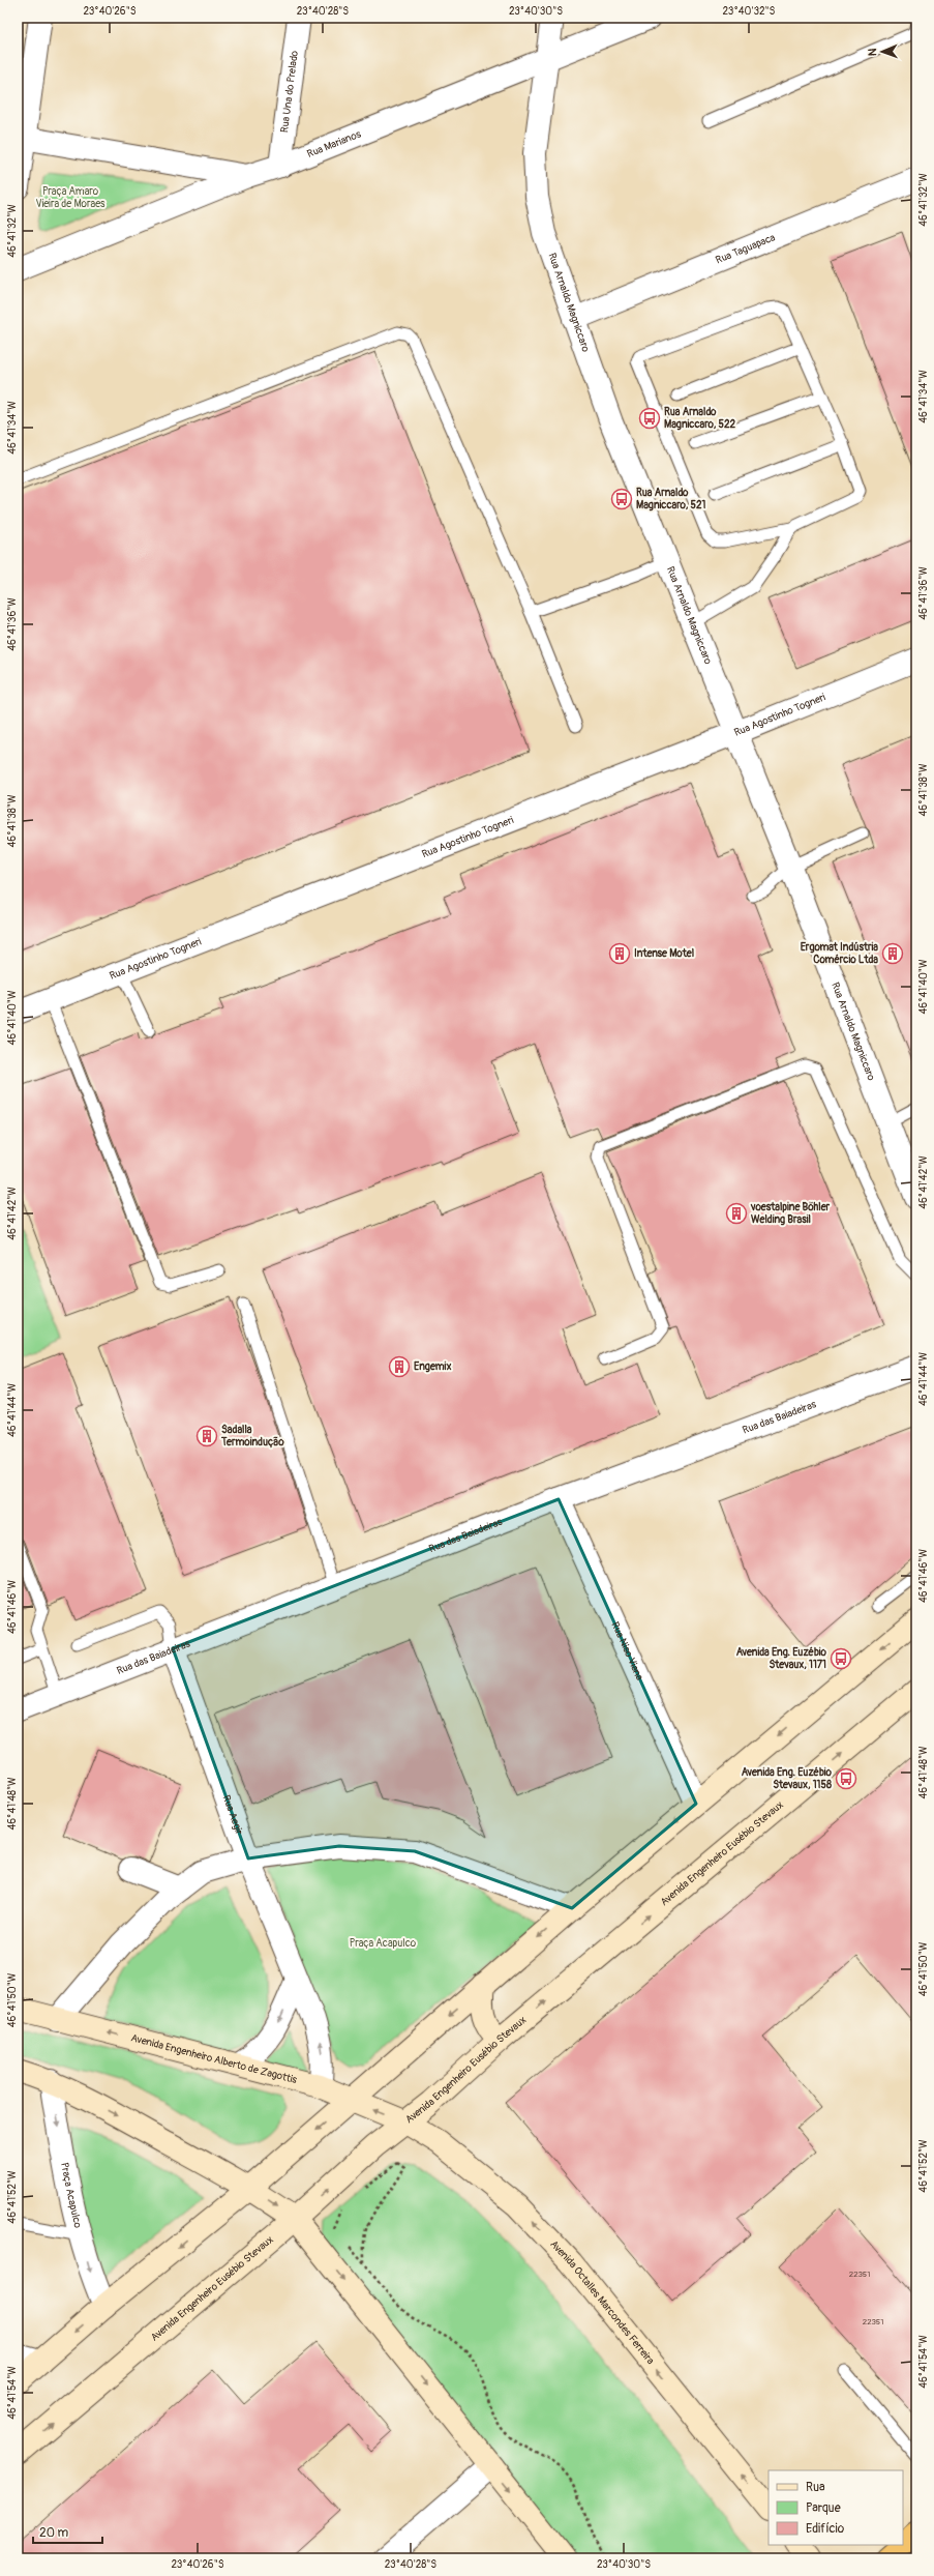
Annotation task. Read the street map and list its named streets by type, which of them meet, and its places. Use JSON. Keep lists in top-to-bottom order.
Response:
{
  "streets": {
    "main road": ["Avenida Engenheiro Eusébio Stevaux", "Avenida Engenheiro Alberto de Zagottis", "Avenida Octalles Marcondes Ferreira"],
    "street": [
      "Rua Una do Prelado",
      "Rua Marianos",
      "Rua Taguapaca",
      "Rua Arnaldo Magniccaro",
      "Rua Agostinho Togneri",
      "Rua das Baiadeiras",
      "Rua Niso Viana",
      "Rua Aegir",
      "Praça Acapulco"
    ]
  },
  "crossings": [
    ["Rua Una do Prelado", "Rua Marianos"],
    ["Rua Marianos", "Rua Arnaldo Magniccaro"],
    ["Rua Taguapaca", "Rua Arnaldo Magniccaro"],
    ["Rua Arnaldo Magniccaro", "Rua Agostinho Togneri"],
    ["Rua das Baiadeiras", "Rua Niso Viana"],
    ["Rua das Baiadeiras", "Rua Aegir"],
    ["Rua Aegir", "Avenida Engenheiro Alberto de Zagottis"],
    ["Avenida Engenheiro Eusébio Stevaux", "Avenida Engenheiro Alberto de Zagottis"],
    ["Avenida Engenheiro Eusébio Stevaux", "Avenida Octalles Marcondes Ferreira"],
    ["Avenida Engenheiro Alberto de Zagottis", "Avenida Octalles Marcondes Ferreira"]
  ],
  "one_way": ["Praça Acapulco"],
  "parks": ["Praça Amaro Vieira de Moraes", "Praça Acapulco"],
  "places": {
    "bus stop": [
      "Rua Arnaldo Magniccaro, 522",
      "Rua Arnaldo Magniccaro, 521",
      "Avenida Eng. Euzébio Stevaux, 1171",
      "Avenida Eng. Euzébio Stevaux, 1158"
    ],
    "building": [
      "Intense Motel",
      "Ergomat Indústria Comércio Ltda",
      "voestalpine Böhler Welding Brasil",
      "Engemix",
      "Sadalla Termoindução"
    ]
  },
  "house_numbers": ["22351", "22351"],
  "legend": ["Rua", "Parque", "Edifício"],
  "scale_bar": "20 m",
  "north": "left",
  "coordinates": [
    "23°40'26\"S",
    "23°40'28\"S",
    "23°40'30\"S",
    "23°40'32\"S",
    "46°41'32\"W",
    "46°41'34\"W",
    "46°41'36\"W",
    "46°41'38\"W",
    "46°41'40\"W",
    "46°41'42\"W",
    "46°41'44\"W",
    "46°41'46\"W",
    "46°41'48\"W",
    "46°41'50\"W",
    "46°41'52\"W",
    "46°41'54\"W"
  ]
}
